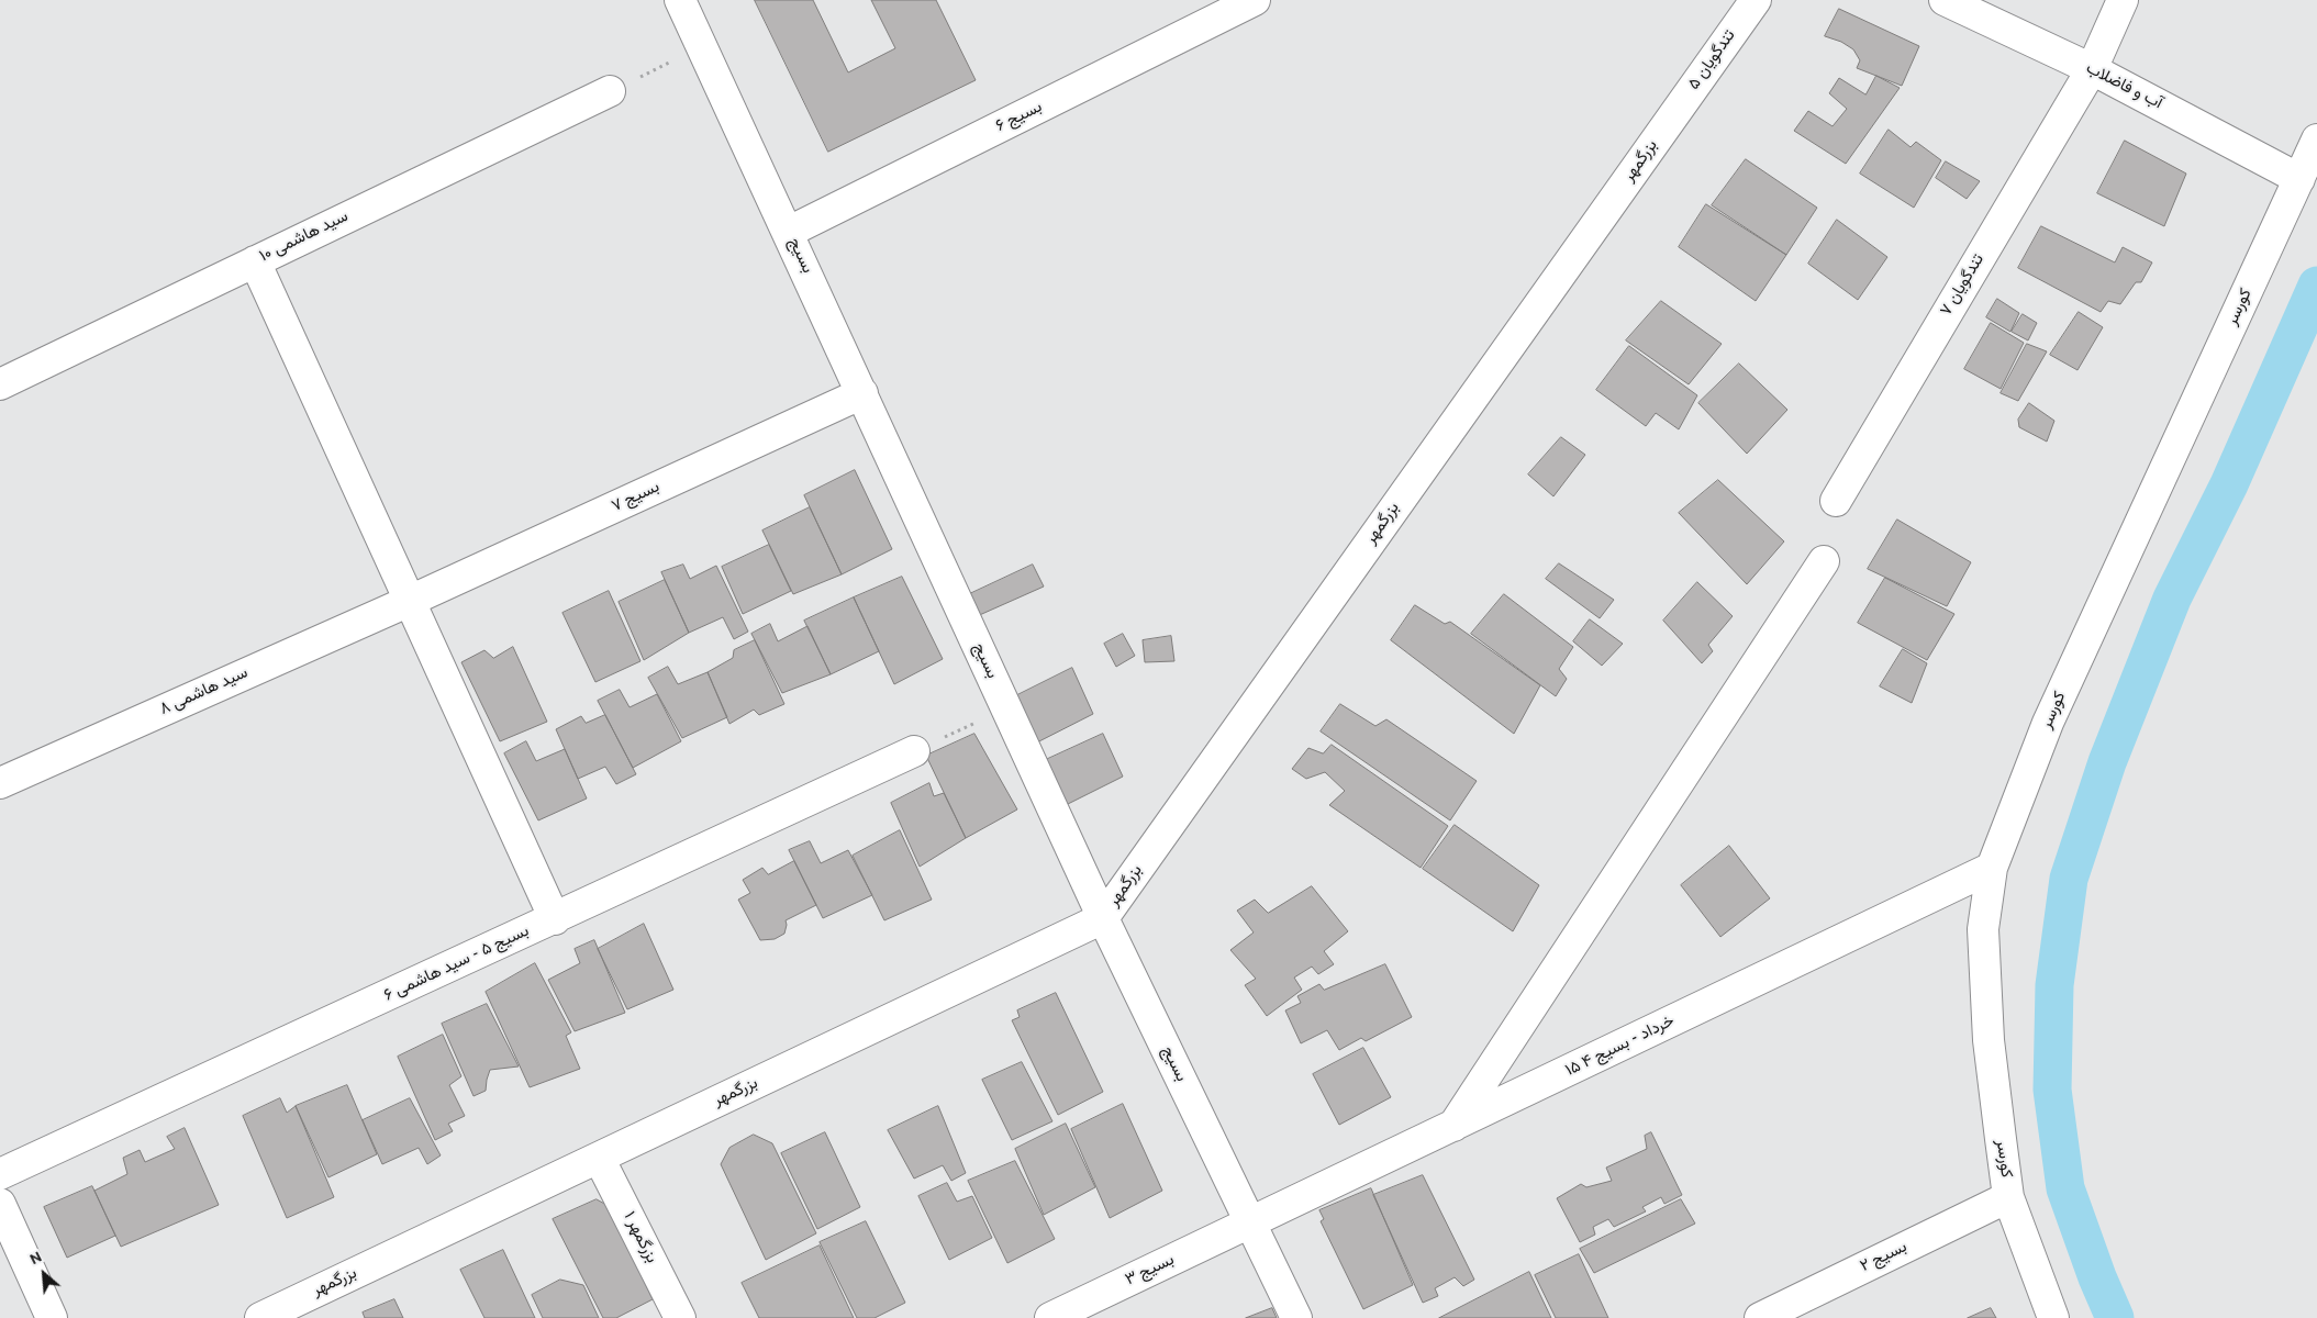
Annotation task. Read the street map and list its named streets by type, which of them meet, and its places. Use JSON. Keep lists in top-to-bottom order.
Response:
{
  "streets": {
    "street": [
      "تندگویان ۵",
      "آب و فاضلاب",
      "بسیج ۶",
      "بزرگمهر",
      "سید هاشمی ۱۰",
      "بسیج",
      "تندگویان ۷",
      "کورسر",
      "بسیج ۷",
      "سید هاشمی ۸",
      "بسیج ۵ - سید هاشمی ۶",
      "۱۵ خرداد - بسیج ۴",
      "بزرگمهر ۱",
      "بسیج ۲",
      "بسیج ۳"
    ]
  },
  "crossings": [
    ["تندگویان ۵", "بزرگمهر"],
    ["آب و فاضلاب", "تندگویان ۷"],
    ["آب و فاضلاب", "کورسر"],
    ["بسیج ۶", "بسیج"],
    ["بزرگمهر", "بسیج"],
    ["بزرگمهر", "بزرگمهر ۱"],
    ["بسیج", "بسیج ۷"],
    ["بسیج", "۱۵ خرداد - بسیج ۴"],
    ["بسیج", "بسیج ۳"],
    ["کورسر", "۱۵ خرداد - بسیج ۴"],
    ["کورسر", "بسیج ۲"],
    ["بسیج ۷", "سید هاشمی ۸"],
    ["۱۵ خرداد - بسیج ۴", "بسیج ۳"]
  ],
  "north": "top left"
}
